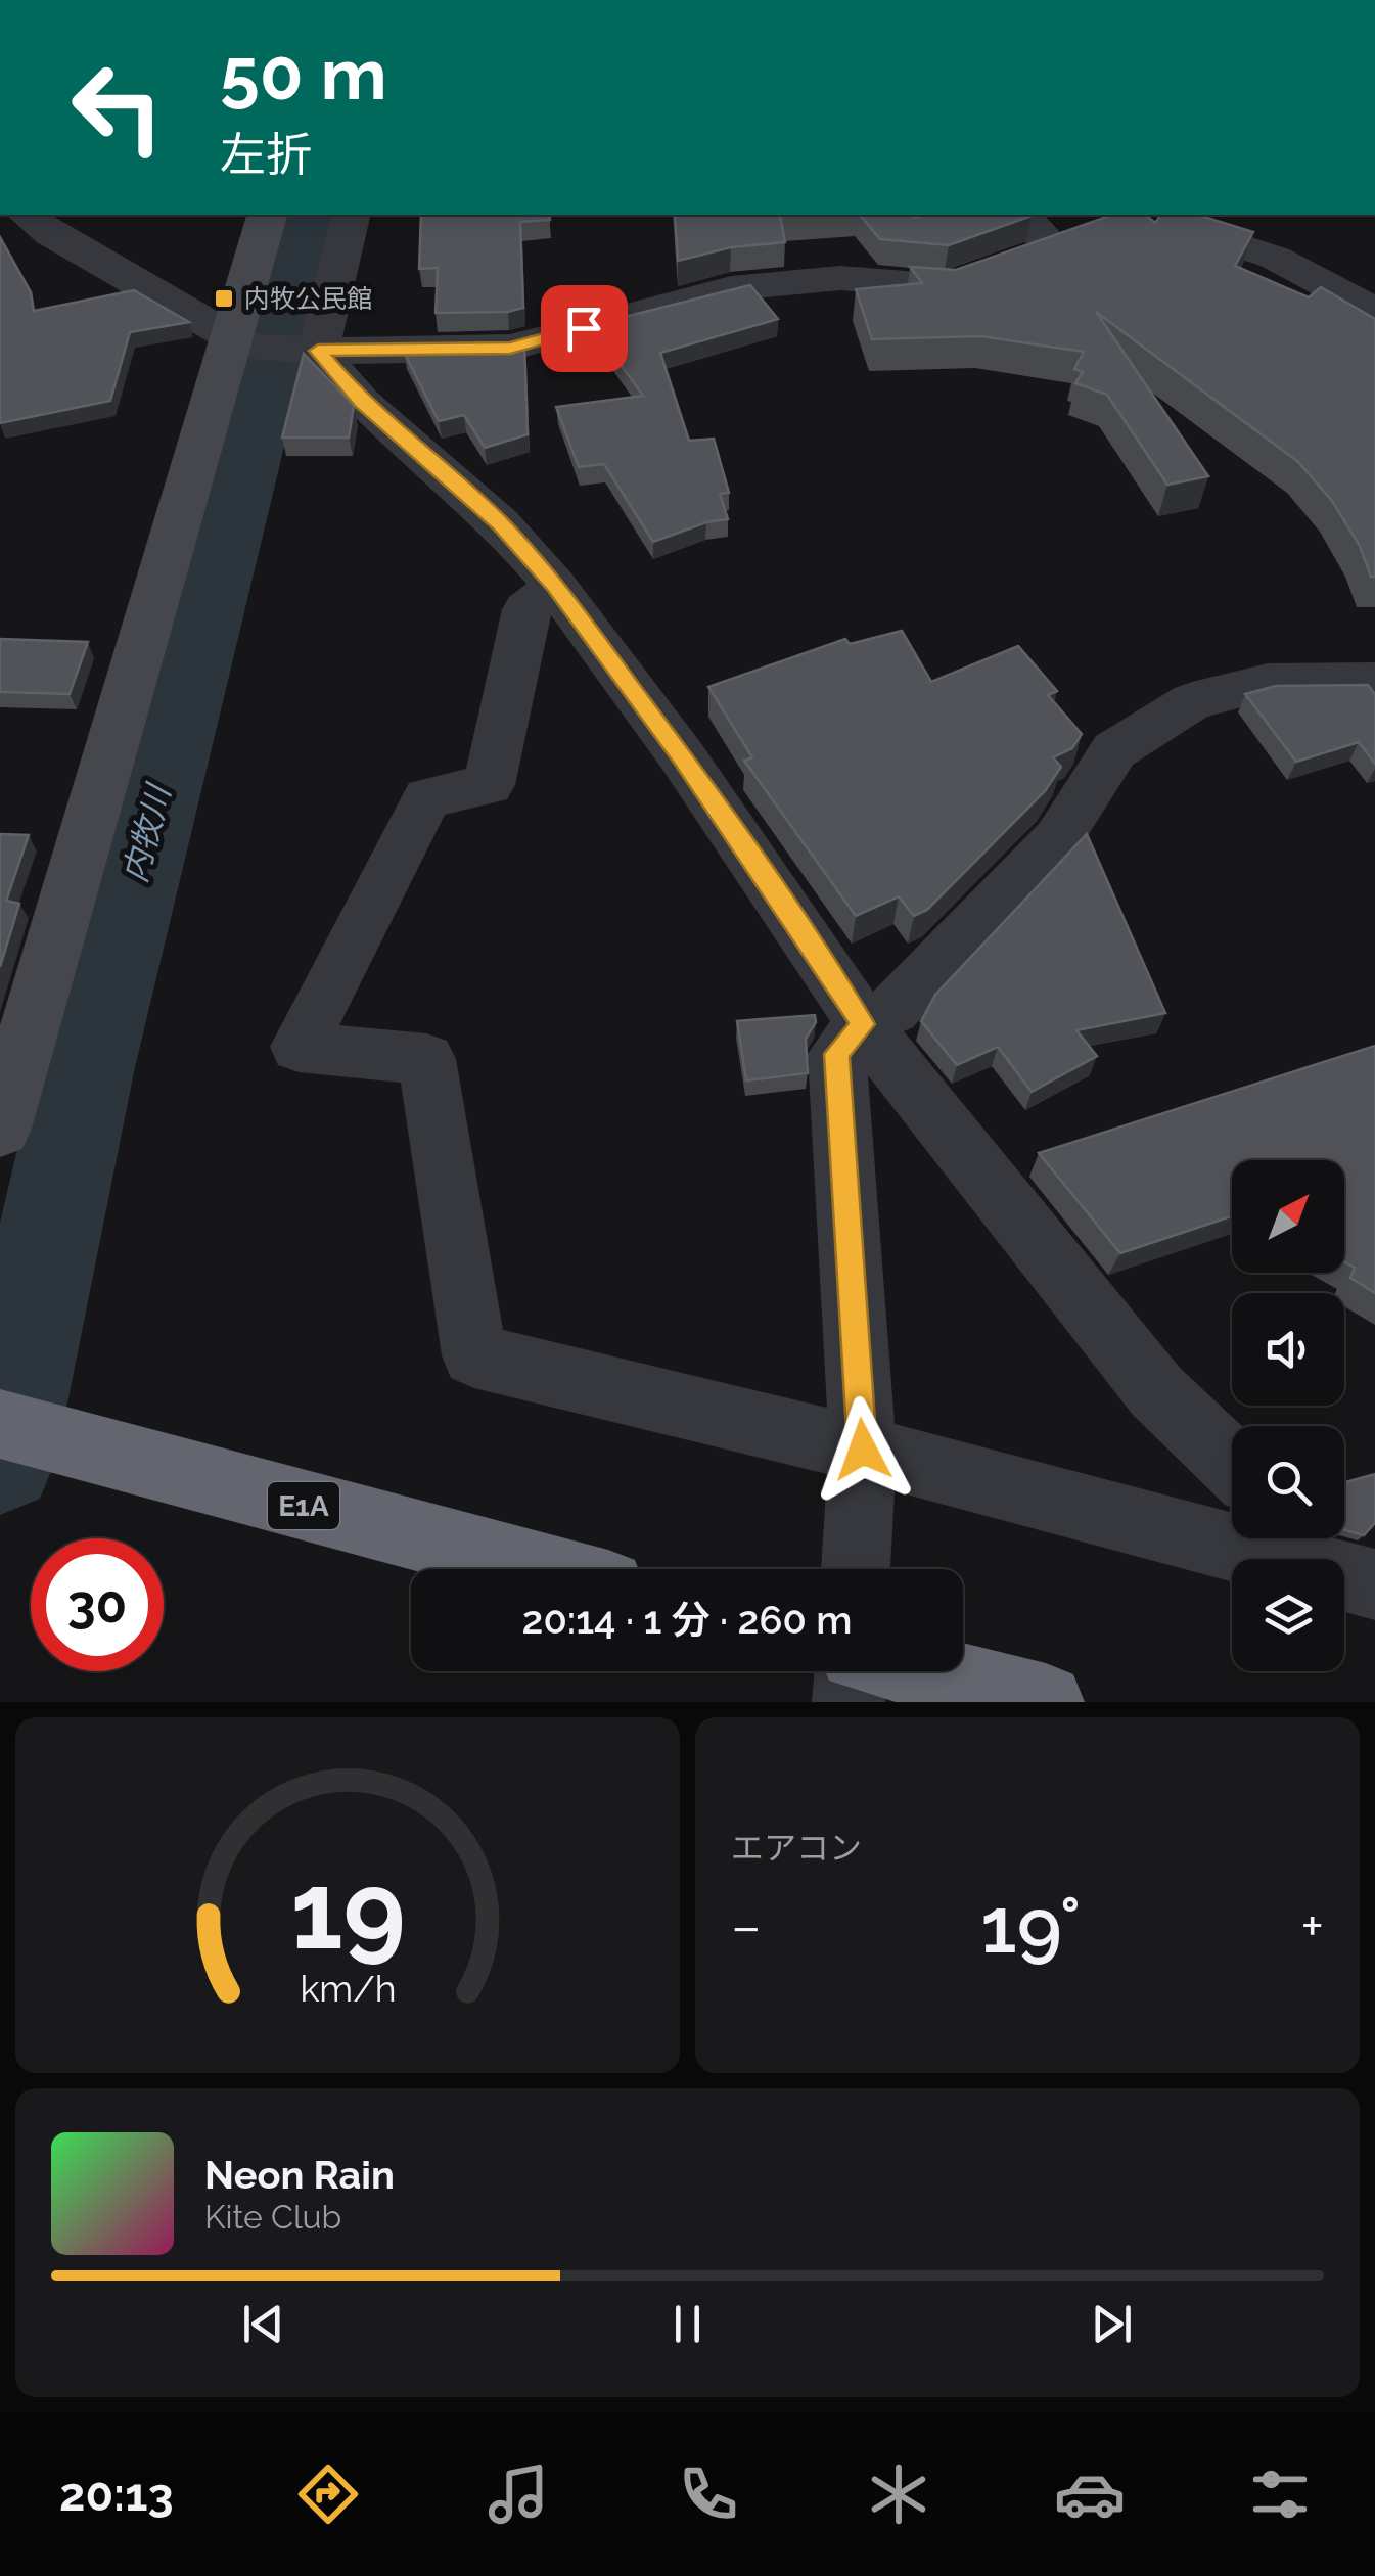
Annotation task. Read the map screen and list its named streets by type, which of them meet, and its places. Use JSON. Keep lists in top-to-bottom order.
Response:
{
  "streets": {
    "highway": ["E1A"]
  },
  "water": ["内牧川"],
  "places": {
    "transit": ["内牧公民館"]
  },
  "north": "top right",
  "page": {
    "turn": ["50 m", "左折"],
    "limit": "30",
    "trip": "20:14 · 1 分 · 260 m",
    "tile": "エアコン",
    "heat": ["−", "19°", "+"],
    "song": ["Neon Rain", "Kite Club"],
    "tabs": "20:13",
    "gauge": ["19", "km/h"]
  }
}
